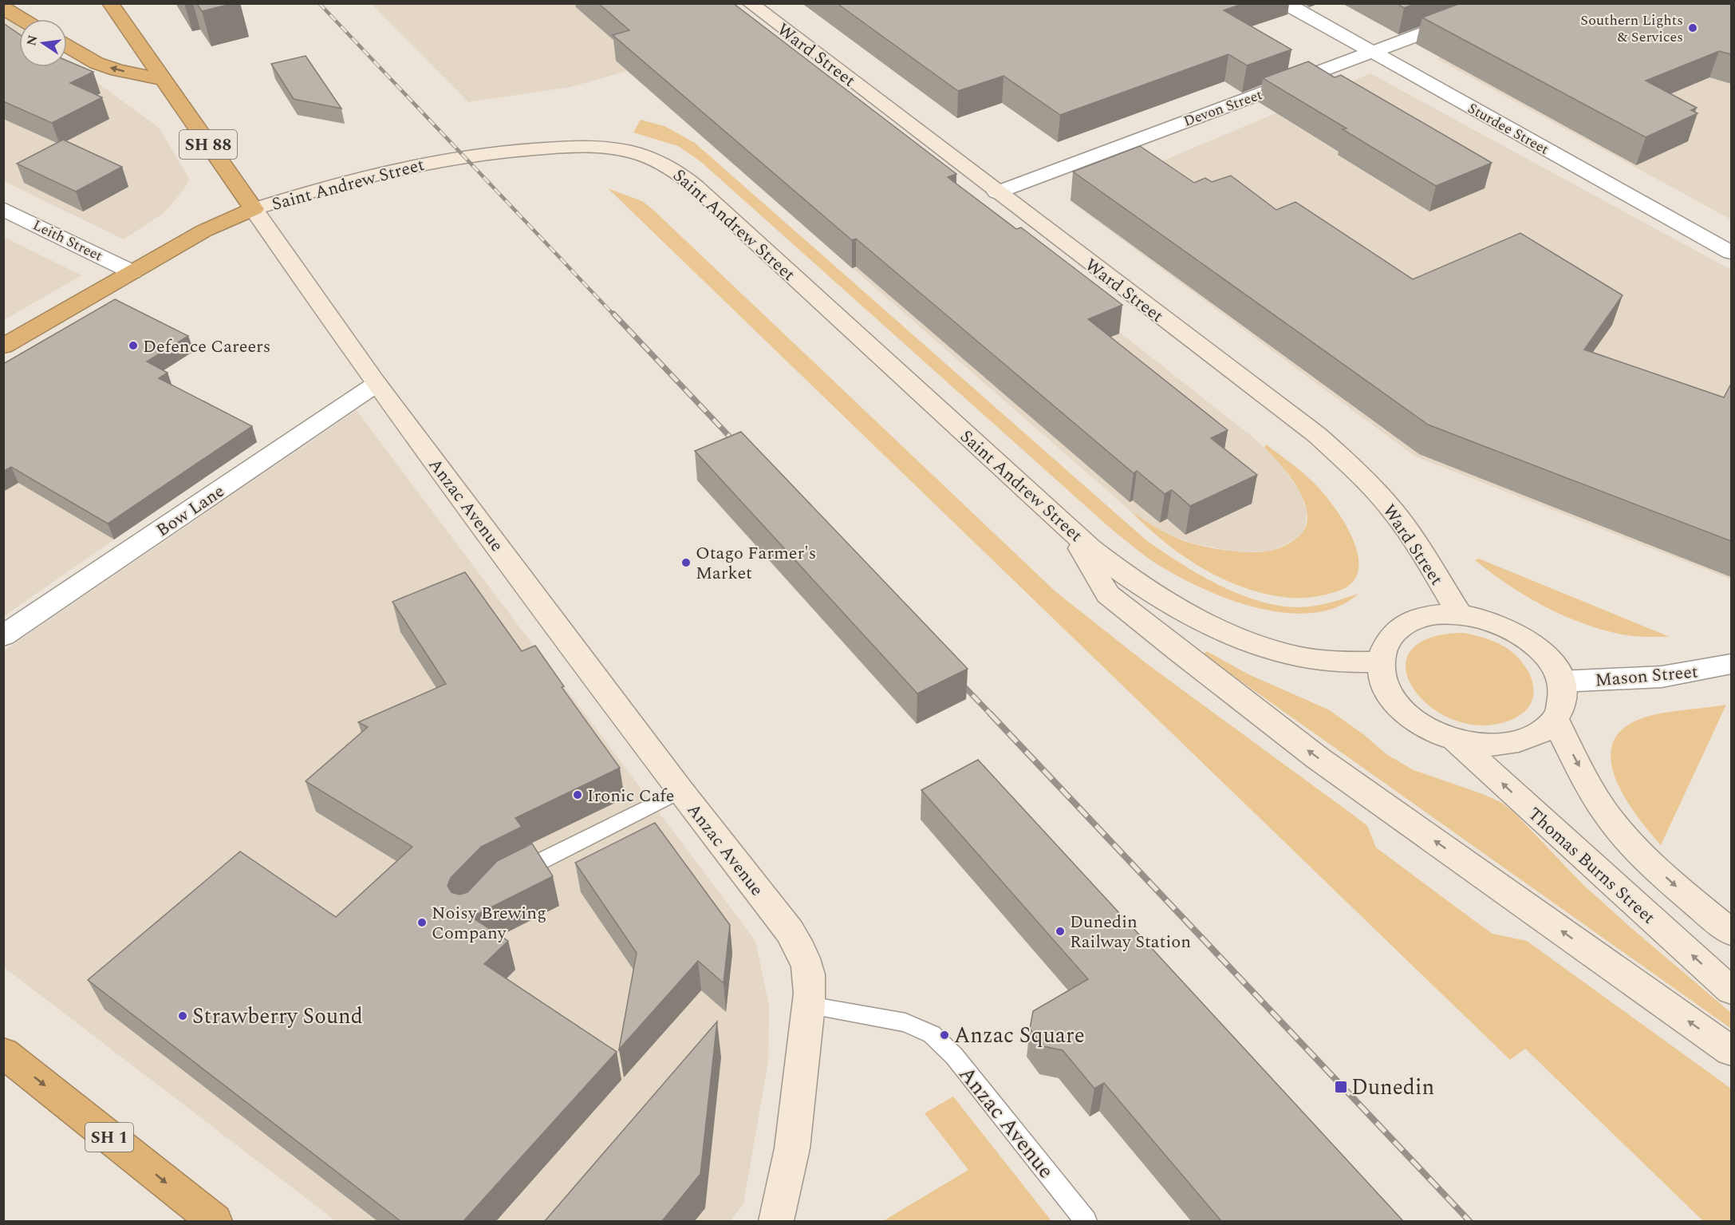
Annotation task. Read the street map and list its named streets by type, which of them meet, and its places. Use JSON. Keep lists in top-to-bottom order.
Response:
{
  "streets": {
    "highway": [
      "SH 88",
      "Saint Andrew Street",
      "Anzac Avenue",
      "SH 1"
    ],
    "main road": ["Ward Street", "Thomas Burns Street"],
    "street": [
      "Devon Street",
      "Sturdee Street",
      "Leith Street",
      "Bow Lane",
      "Mason Street"
    ]
  },
  "crossings": [
    ["Ward Street", "Devon Street"],
    ["Ward Street", "Saint Andrew Street"],
    ["Ward Street", "Mason Street"],
    ["Ward Street", "Thomas Burns Street"],
    ["Devon Street", "Sturdee Street"],
    ["Saint Andrew Street", "Leith Street"],
    ["Saint Andrew Street", "Anzac Avenue"],
    ["Saint Andrew Street", "Mason Street"],
    ["Saint Andrew Street", "Thomas Burns Street"],
    ["Anzac Avenue", "Bow Lane"],
    ["Mason Street", "Thomas Burns Street"]
  ],
  "places": {
    "other": [
      "Southern Lights & Services",
      "Defence Careers",
      "Otago Farmer's Market",
      "Ironic Cafe",
      "Noisy Brewing Company",
      "Dunedin Railway Station",
      "Strawberry Sound",
      "Anzac Square"
    ],
    "transit": ["Dunedin"]
  },
  "north": "left"
}
